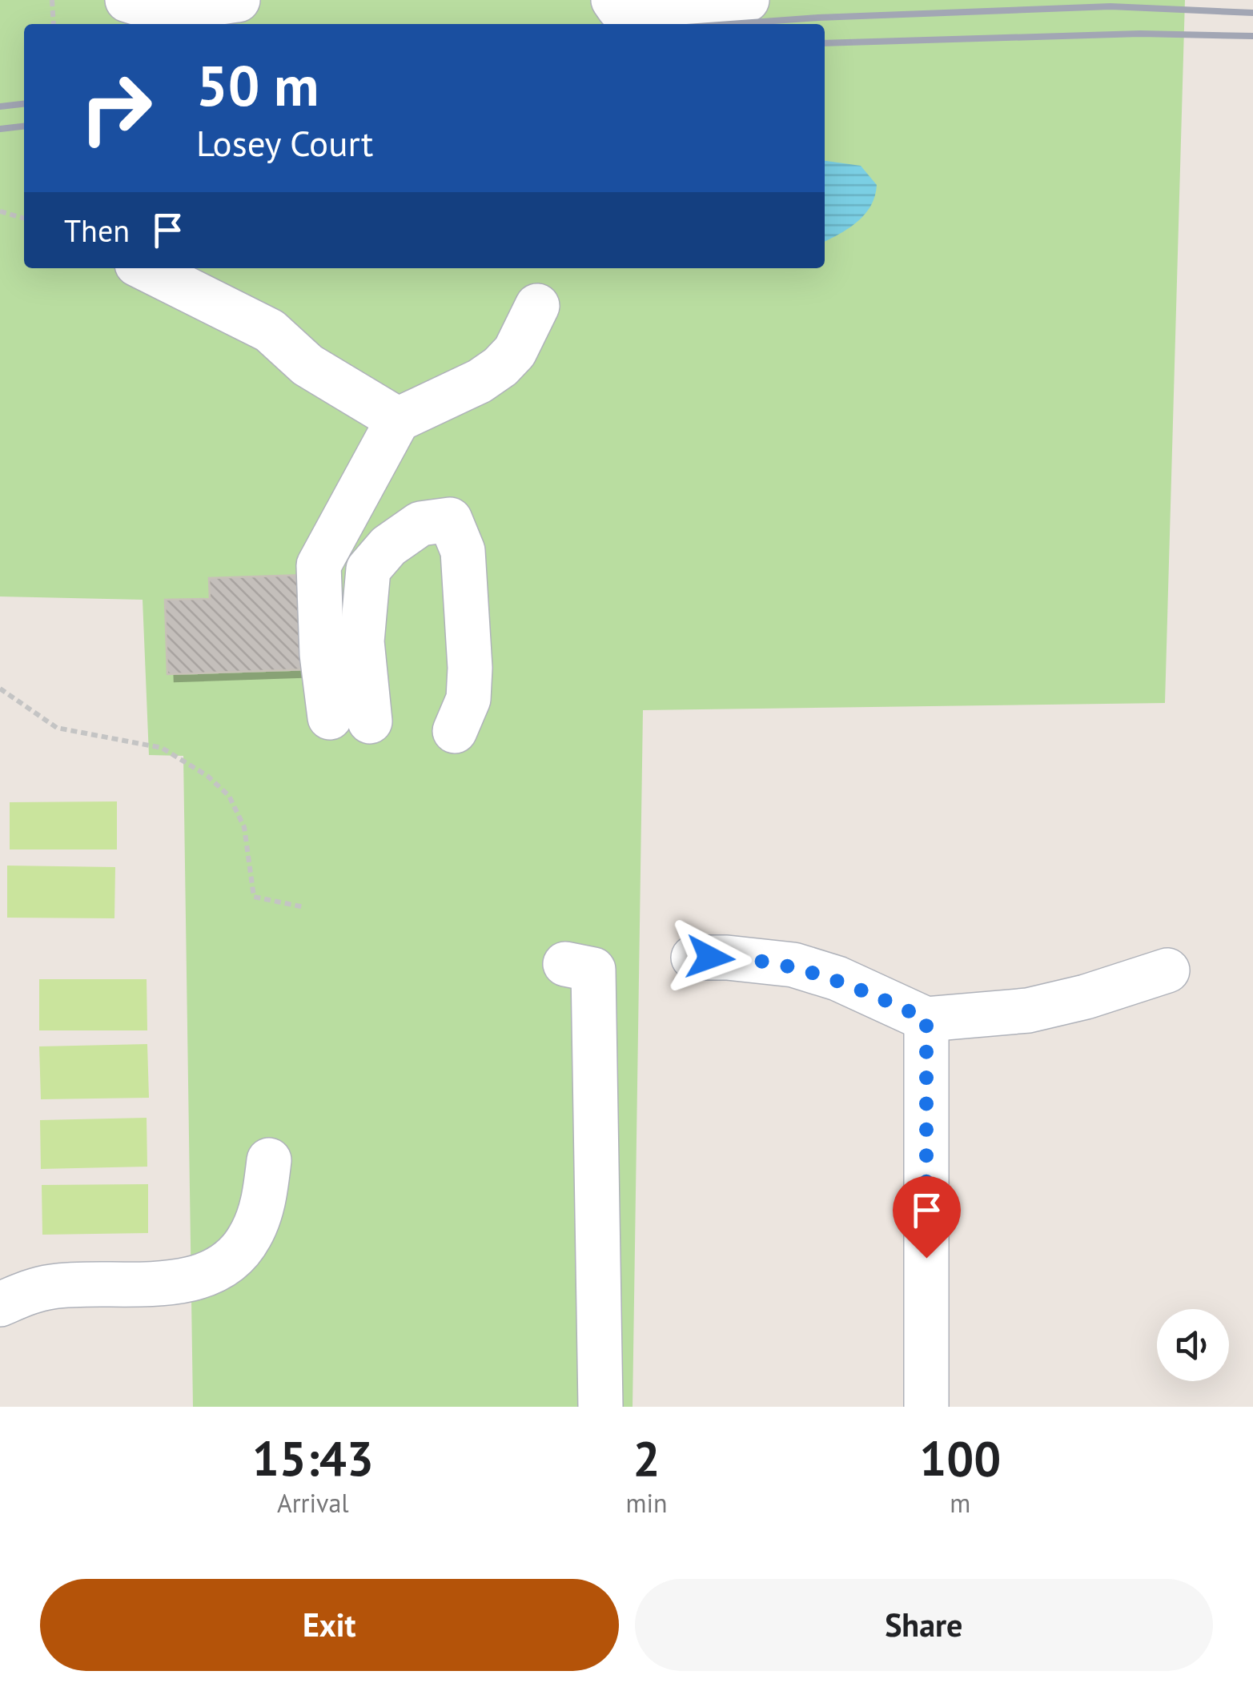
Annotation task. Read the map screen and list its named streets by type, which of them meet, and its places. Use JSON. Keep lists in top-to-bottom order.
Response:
{
  "page": {
    "turn": ["50 m", "Losey Court"],
    "then": "Then",
    "eta": [
      "15:43",
      "Arrival",
      "2",
      "min",
      "100",
      "m"
    ],
    "buttons": ["Exit", "Share"]
  }
}
